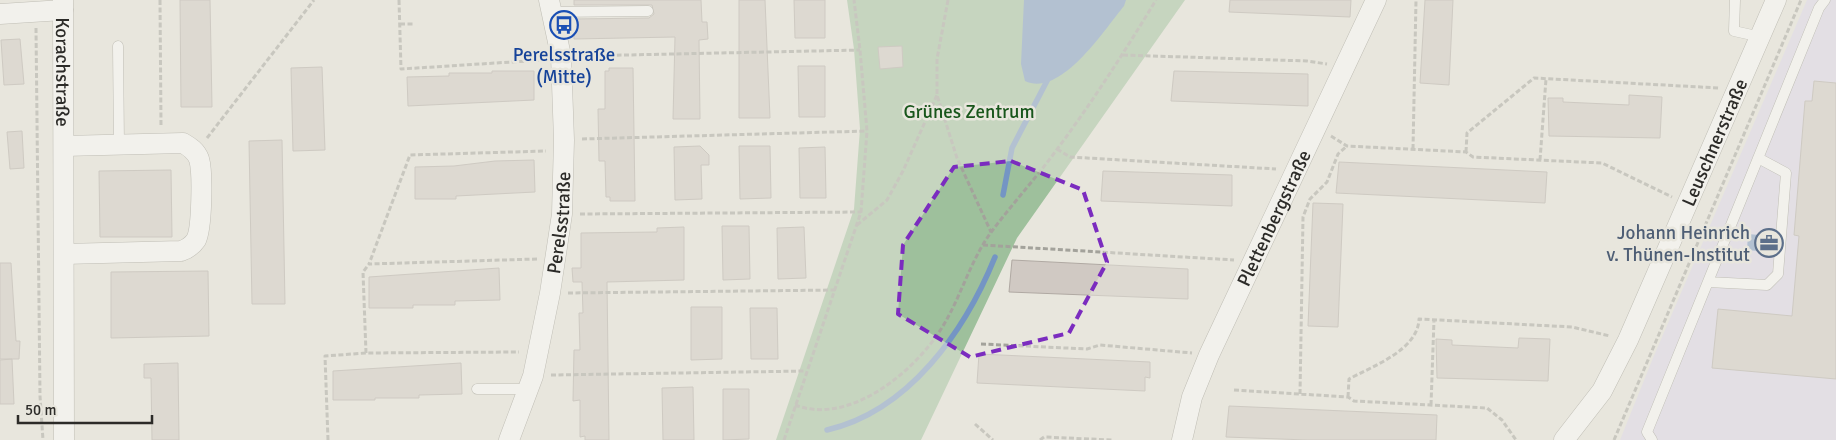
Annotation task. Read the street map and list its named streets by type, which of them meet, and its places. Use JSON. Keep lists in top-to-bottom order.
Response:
{
  "streets": {
    "street": [
      "Korachstraße",
      "Leuschnerstraße",
      "Plettenbergstraße",
      "Perelsstraße"
    ]
  },
  "parks": ["Grünes Zentrum"],
  "places": {
    "bus stop": ["Perelsstraße (Mitte)"],
    "office": ["Johann Heinrich v. Thünen-Institut"]
  },
  "scale_bar": "50 m"
}
